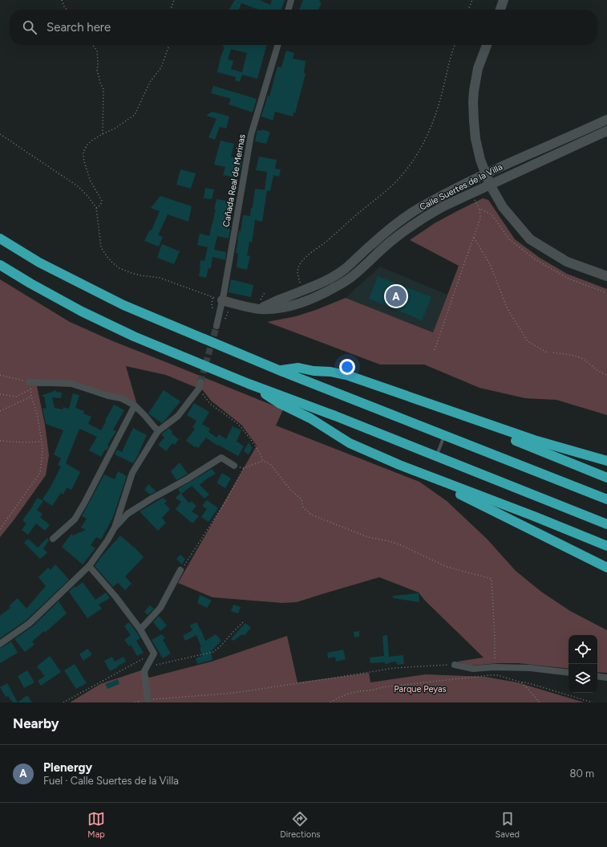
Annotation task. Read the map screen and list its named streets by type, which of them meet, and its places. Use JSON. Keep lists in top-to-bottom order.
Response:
{
  "streets": {
    "main road": ["Calle Suertes de la Villa"],
    "street": ["Cañada Real de Merinas"]
  },
  "crossings": [
    ["Cañada Real de Merinas", "Calle Suertes de la Villa"]
  ],
  "parks": ["Parque Peyas"],
  "page": {
    "search": "Search here",
    "pins": "A",
    "heading": "Nearby",
    "list": [
      {
        "mark": "A",
        "name": "Plenergy",
        "note": "Fuel · Calle Suertes de la Villa",
        "value": "80 m"
      }
    ],
    "nav": ["Map", "Directions", "Saved"]
  }
}
